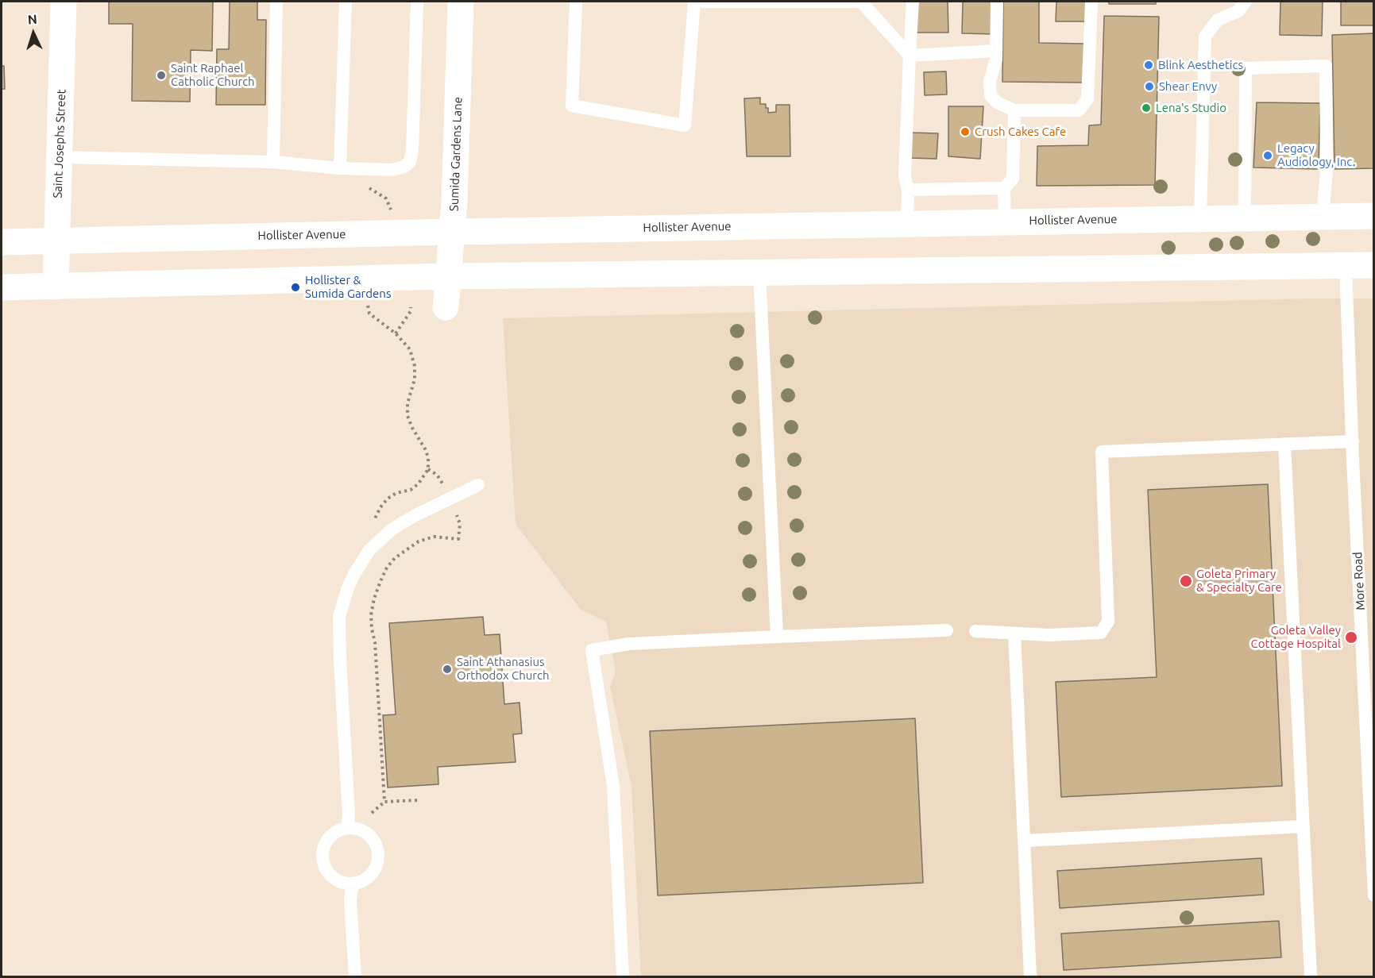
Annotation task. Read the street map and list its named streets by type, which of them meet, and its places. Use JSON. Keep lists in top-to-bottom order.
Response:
{
  "streets": {
    "main road": ["Saint Josephs Street", "Sumida Gardens Lane", "Hollister Avenue"],
    "lane": ["More Road"]
  },
  "crossings": [
    ["Saint Josephs Street", "Hollister Avenue"],
    ["Sumida Gardens Lane", "Hollister Avenue"]
  ],
  "places": [
    "Blink Aesthetics",
    "Saint Raphael Catholic Church",
    "Shear Envy",
    "Lena's Studio",
    "Crush Cakes Cafe",
    "Legacy Audiology, Inc.",
    "Hollister & Sumida Gardens",
    "Goleta Primary & Specialty Care",
    "Goleta Valley Cottage Hospital",
    "Saint Athanasius Orthodox Church"
  ],
  "north": "top"
}
